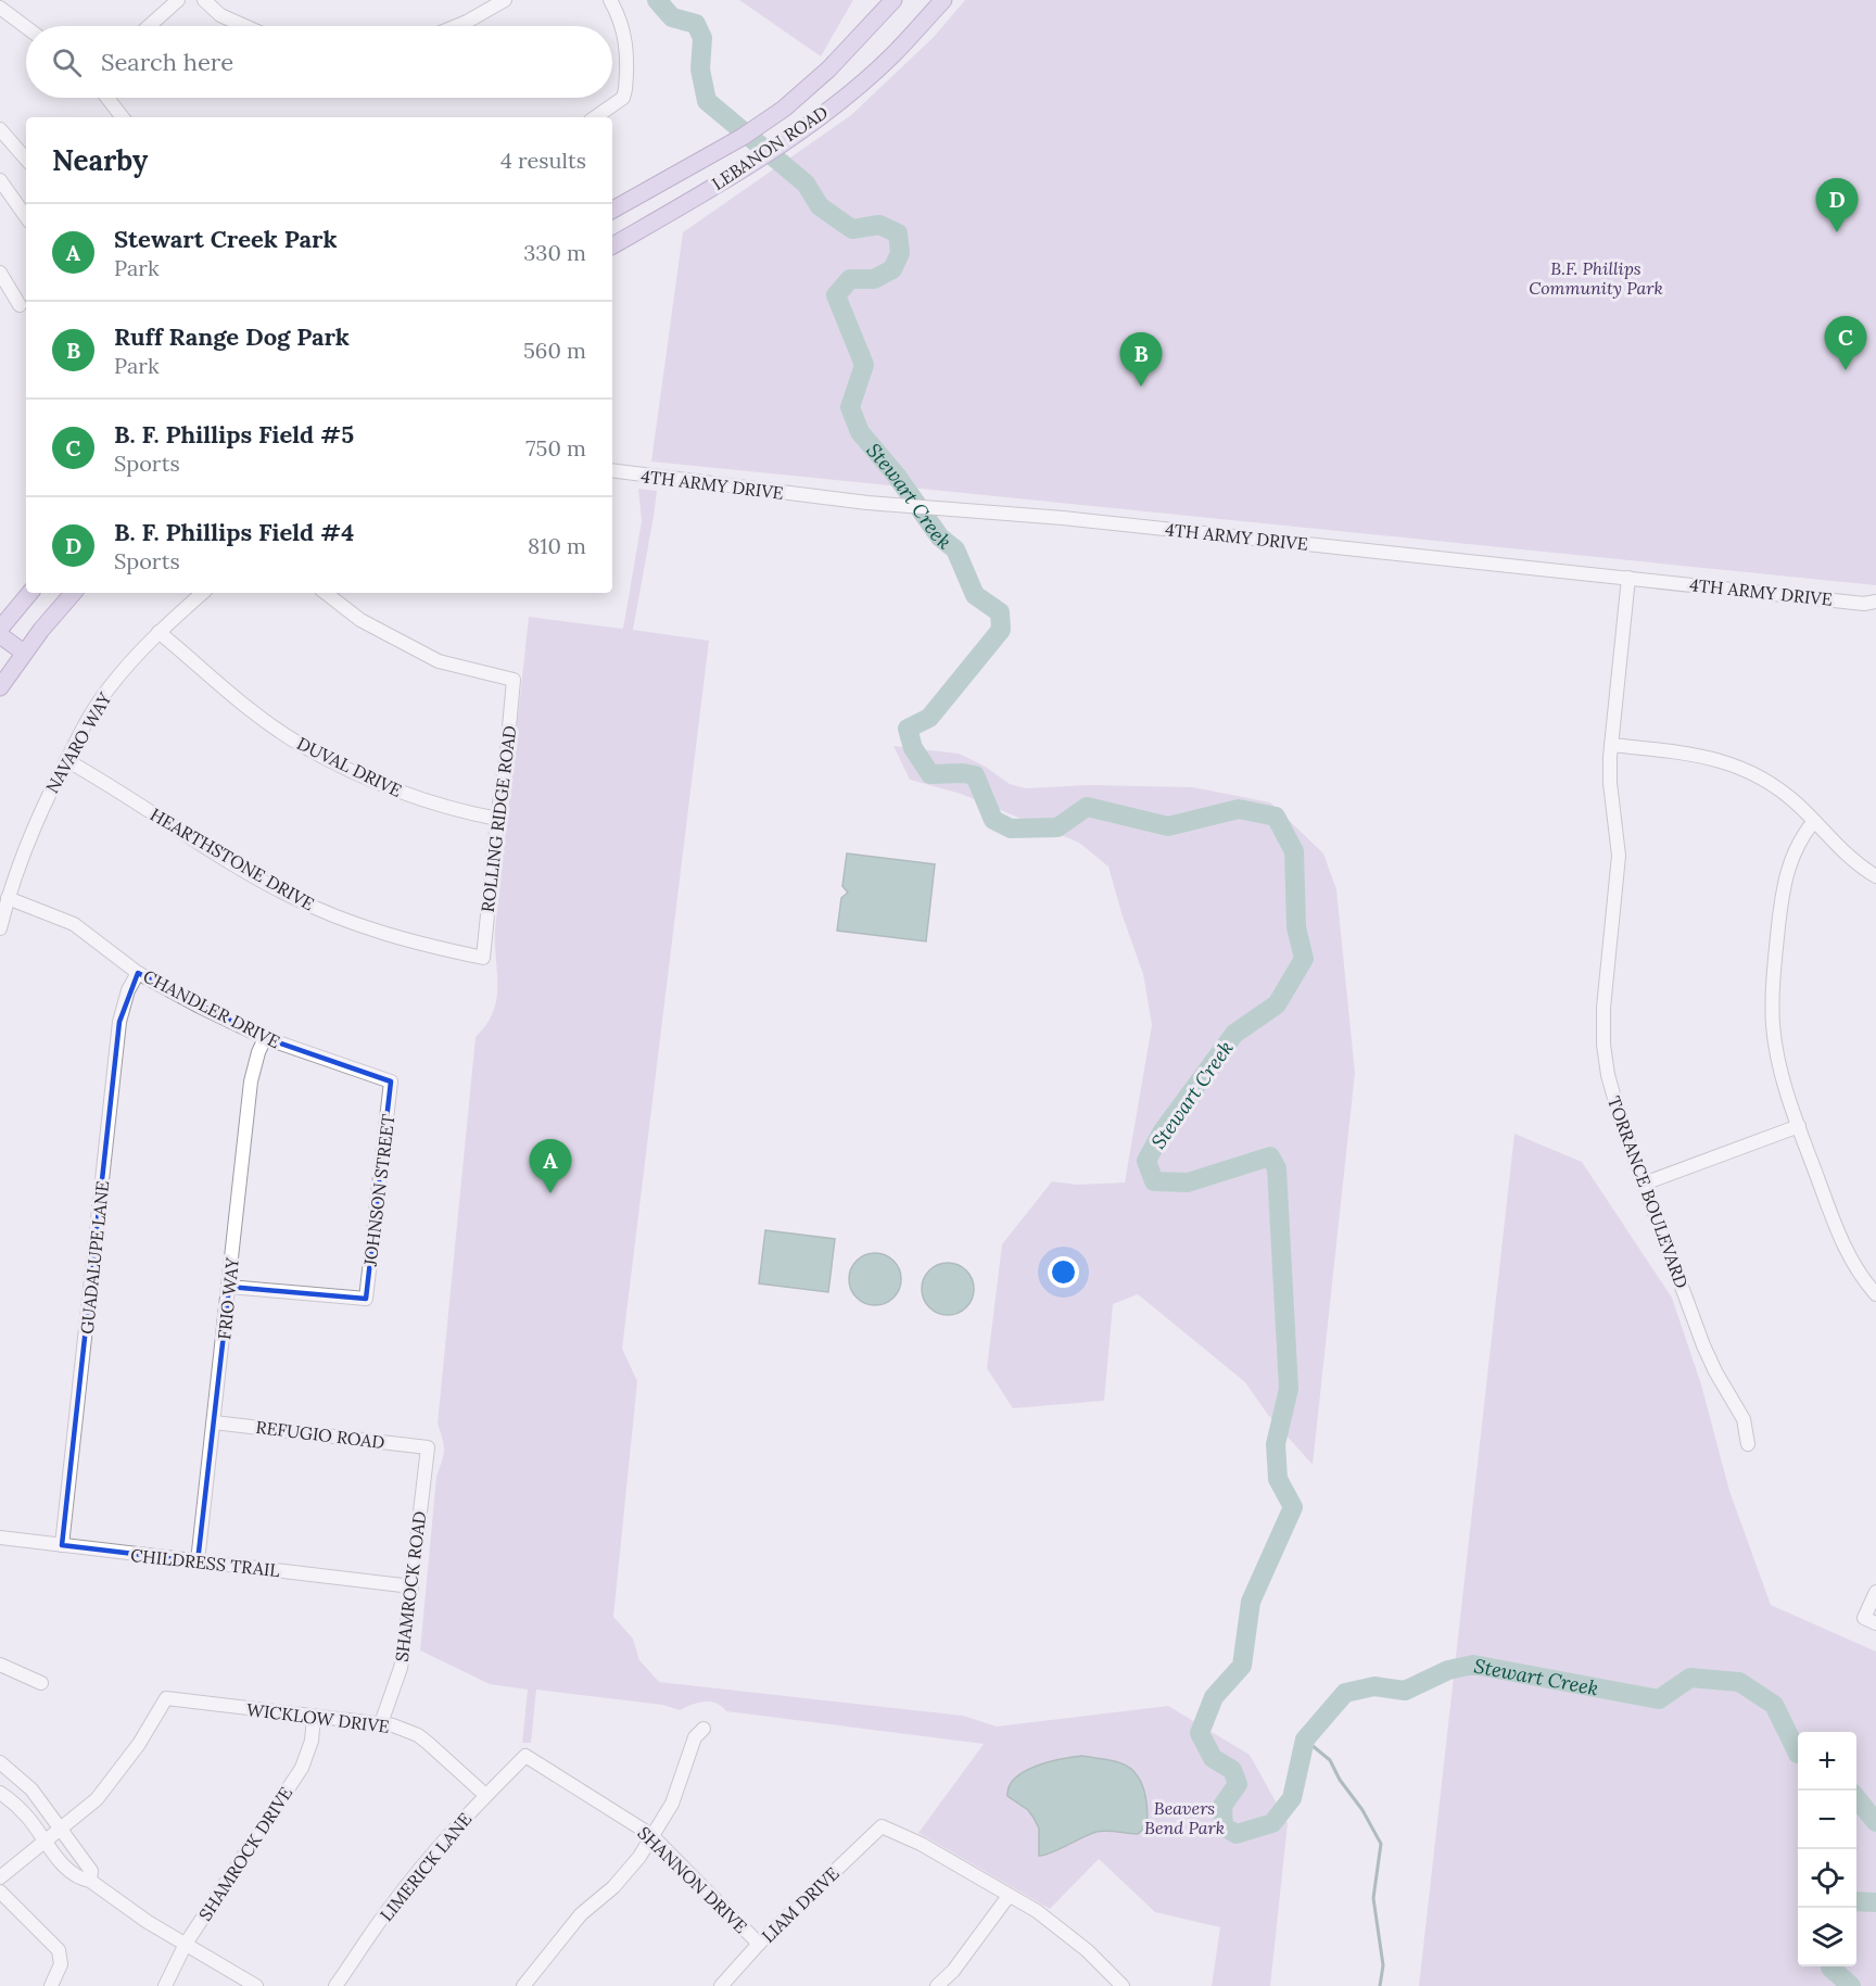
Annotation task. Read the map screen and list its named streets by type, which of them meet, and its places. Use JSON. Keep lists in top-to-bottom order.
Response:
{
  "streets": {
    "main road": ["LEBANON ROAD"],
    "street": [
      "4TH ARMY DRIVE",
      "NAVARO WAY",
      "DUVAL DRIVE",
      "ROLLING RIDGE ROAD",
      "HEARTHSTONE DRIVE",
      "CHANDLER DRIVE",
      "JOHNSON STREET",
      "TORRANCE BOULEVARD",
      "GUADALUPE LANE",
      "FRIO WAY",
      "REFUGIO ROAD",
      "CHILDRESS TRAIL",
      "SHAMROCK ROAD",
      "WICKLOW DRIVE",
      "SHAMROCK DRIVE",
      "LIMERICK LANE",
      "SHANNON DRIVE",
      "LIAM DRIVE"
    ]
  },
  "crossings": [
    ["4TH ARMY DRIVE", "TORRANCE BOULEVARD"],
    ["NAVARO WAY", "DUVAL DRIVE"],
    ["NAVARO WAY", "HEARTHSTONE DRIVE"],
    ["NAVARO WAY", "CHANDLER DRIVE"],
    ["DUVAL DRIVE", "ROLLING RIDGE ROAD"],
    ["ROLLING RIDGE ROAD", "HEARTHSTONE DRIVE"],
    ["CHANDLER DRIVE", "JOHNSON STREET"],
    ["CHANDLER DRIVE", "GUADALUPE LANE"],
    ["CHANDLER DRIVE", "FRIO WAY"],
    ["JOHNSON STREET", "FRIO WAY"],
    ["GUADALUPE LANE", "CHILDRESS TRAIL"],
    ["FRIO WAY", "REFUGIO ROAD"],
    ["FRIO WAY", "CHILDRESS TRAIL"],
    ["REFUGIO ROAD", "SHAMROCK ROAD"],
    ["CHILDRESS TRAIL", "SHAMROCK ROAD"],
    ["SHAMROCK ROAD", "WICKLOW DRIVE"],
    ["WICKLOW DRIVE", "SHAMROCK DRIVE"],
    ["WICKLOW DRIVE", "LIMERICK LANE"],
    ["LIMERICK LANE", "SHANNON DRIVE"],
    ["SHANNON DRIVE", "LIAM DRIVE"]
  ],
  "water": ["Stewart Creek"],
  "parks": ["B.F. Phillips Community Park", "Beavers Bend Park"],
  "page": {
    "search": "Search here",
    "heading": ["Nearby", "4 results"],
    "pins": [
      "D",
      "C",
      "B",
      "A"
    ],
    "list": [
      {
        "mark": "A",
        "name": "Stewart Creek Park",
        "note": "Park",
        "value": "330 m"
      },
      {
        "mark": "B",
        "name": "Ruff Range Dog Park",
        "note": "Park",
        "value": "560 m"
      },
      {
        "mark": "C",
        "name": "B. F. Phillips Field #5",
        "note": "Sports",
        "value": "750 m"
      },
      {
        "mark": "D",
        "name": "B. F. Phillips Field #4",
        "note": "Sports",
        "value": "810 m"
      }
    ],
    "map_buttons": ["+", "−"]
  }
}
